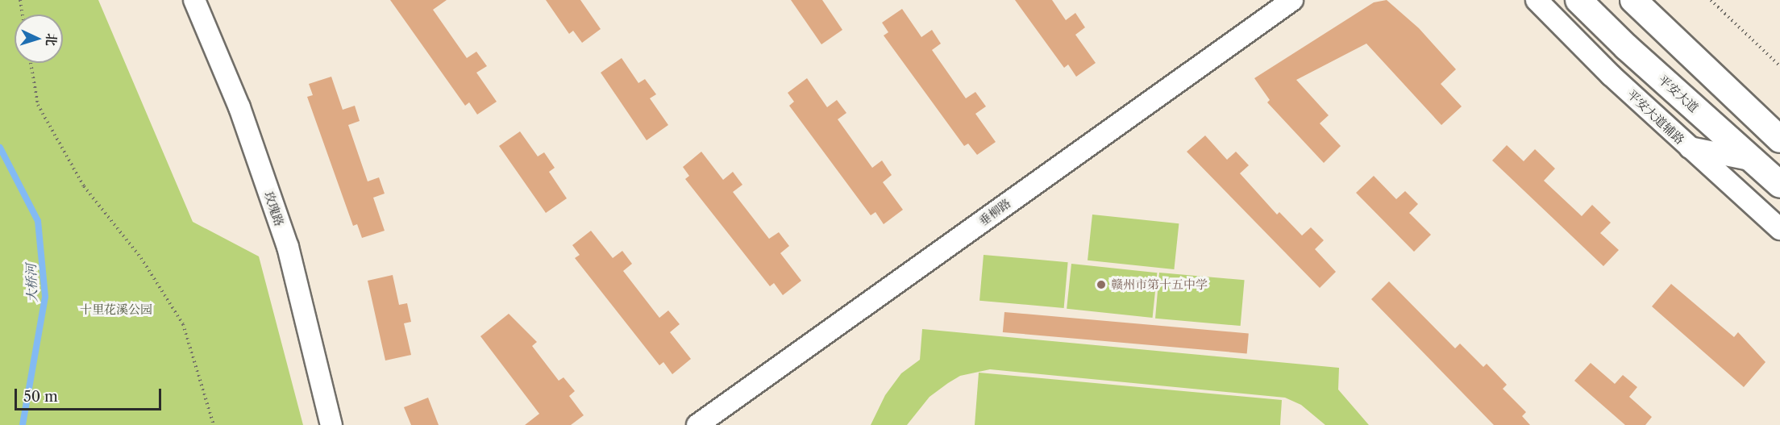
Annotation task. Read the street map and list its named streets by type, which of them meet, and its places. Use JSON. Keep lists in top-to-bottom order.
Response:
{
  "streets": {
    "main road": ["平安大道"],
    "street": ["平安大道辅路", "玫瑰路", "垂柳路"]
  },
  "water": ["大桥河"],
  "parks": ["十里花溪公园"],
  "places": ["赣州市第十五中学"],
  "scale_bar": "50 m",
  "north": "right"
}
